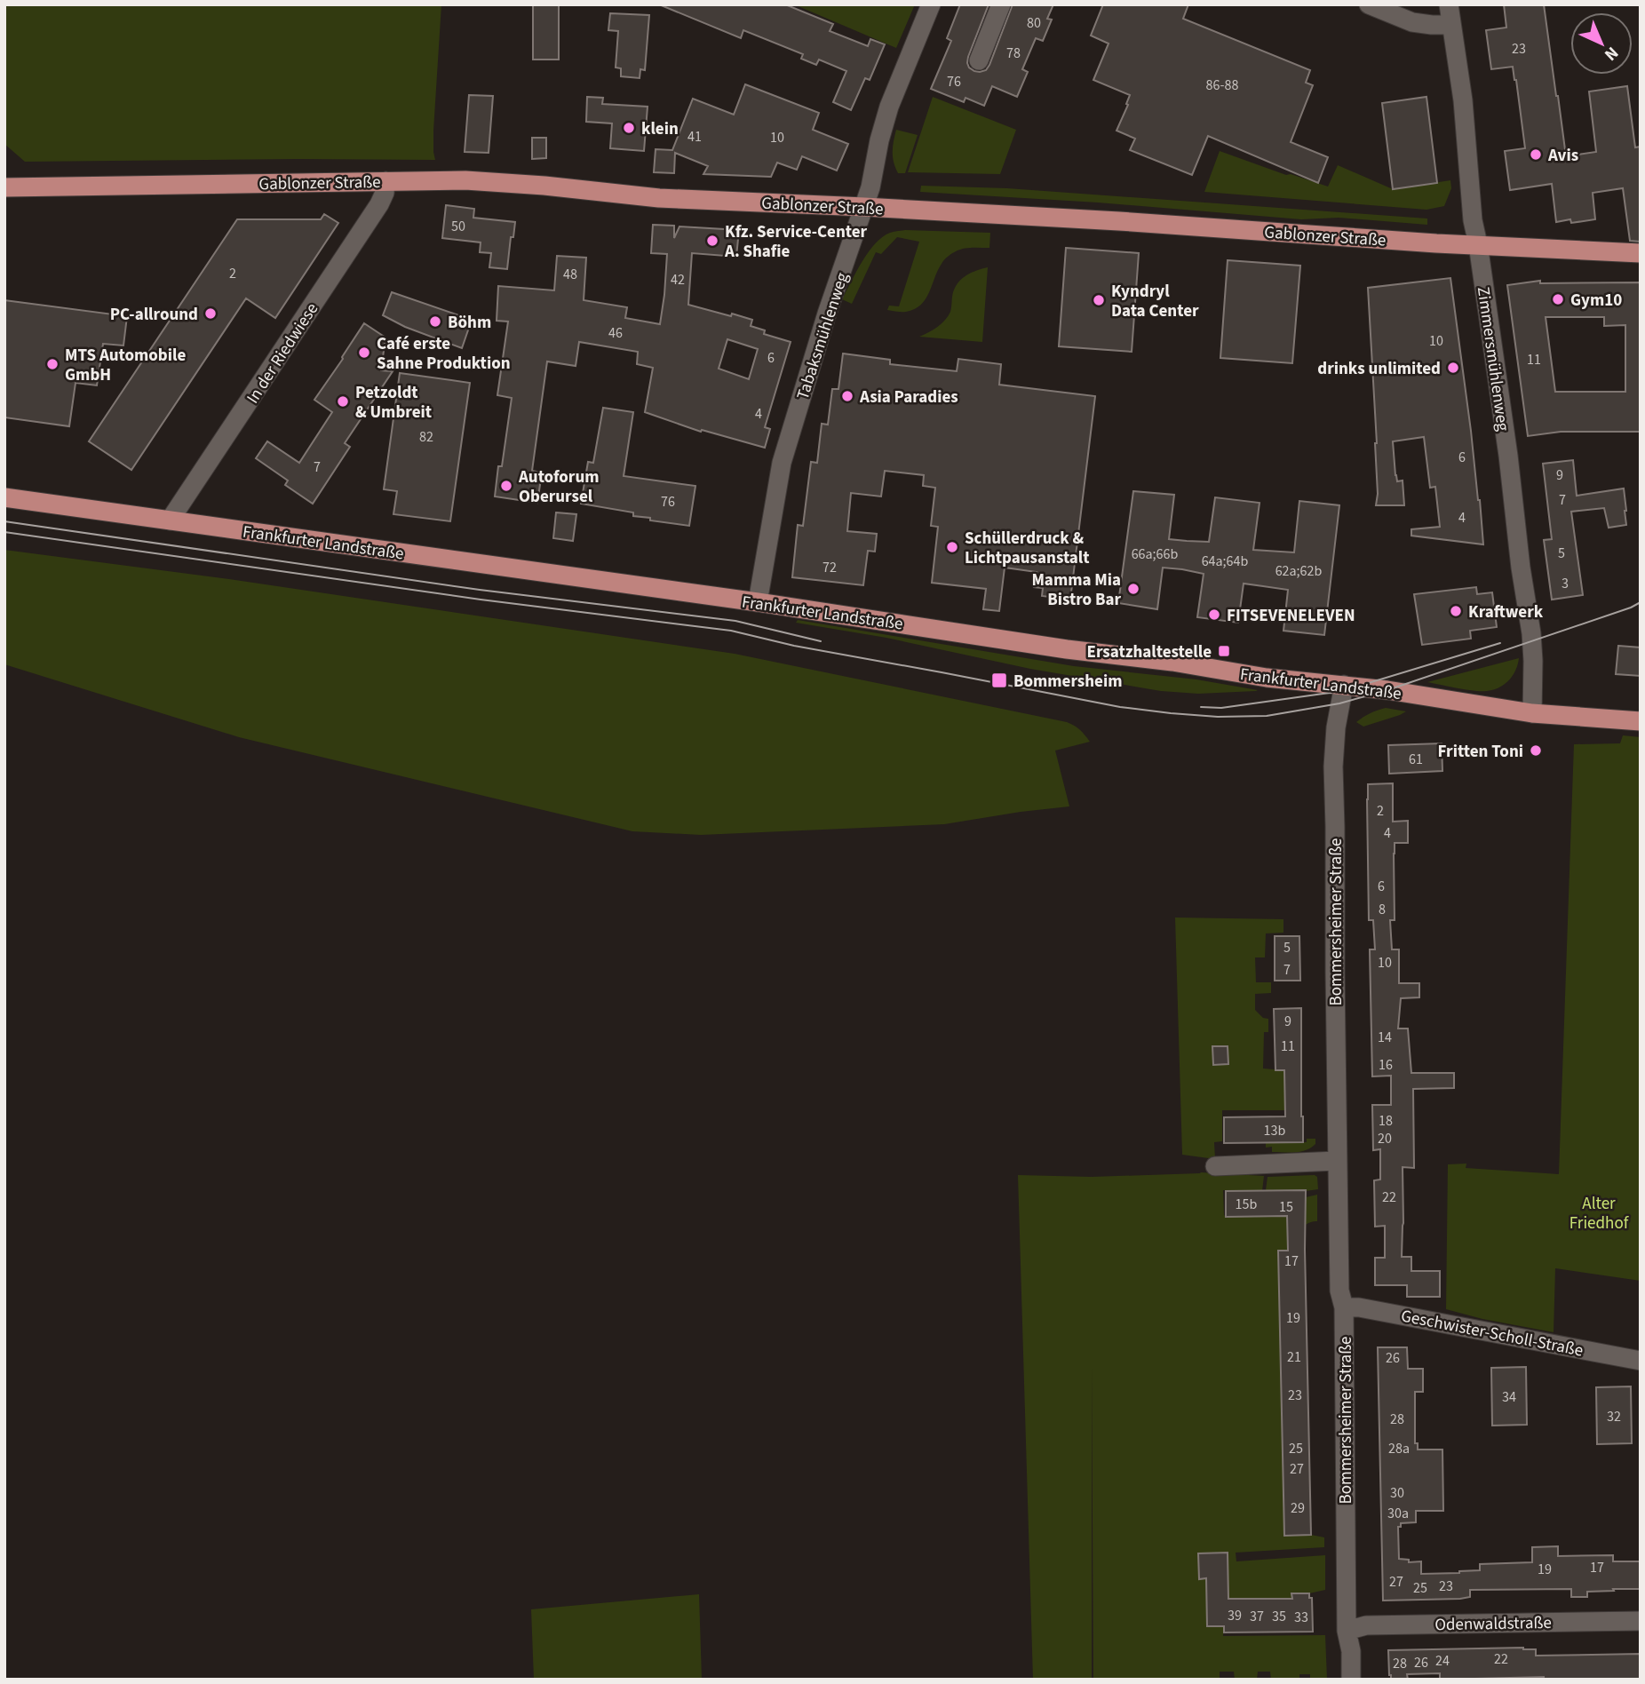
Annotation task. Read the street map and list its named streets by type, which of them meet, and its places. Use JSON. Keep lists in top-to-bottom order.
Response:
{
  "streets": {
    "main road": ["Gablonzer Straße", "Frankfurter Landstraße"],
    "street": [
      "Tabaksmühlenweg",
      "In der Riedwiese",
      "Zimmersmühlenweg",
      "Bommersheimer Straße",
      "Geschwister-Scholl-Straße",
      "Odenwaldstraße"
    ]
  },
  "crossings": [
    ["Gablonzer Straße", "Tabaksmühlenweg"],
    ["Gablonzer Straße", "In der Riedwiese"],
    ["Gablonzer Straße", "Zimmersmühlenweg"],
    ["Tabaksmühlenweg", "Frankfurter Landstraße"],
    ["In der Riedwiese", "Frankfurter Landstraße"],
    ["Zimmersmühlenweg", "Frankfurter Landstraße"],
    ["Frankfurter Landstraße", "Bommersheimer Straße"],
    ["Bommersheimer Straße", "Geschwister-Scholl-Straße"],
    ["Bommersheimer Straße", "Odenwaldstraße"]
  ],
  "parks": ["Alter Friedhof"],
  "places": {
    "other": [
      "klein",
      "Avis",
      "Kfz. Service-Center A. Shafie",
      "Gym10",
      "Kyndryl Data Center",
      "PC-allround",
      "Böhm",
      "Café erste Sahne Produktion",
      "MTS Automobile GmbH",
      "drinks unlimited",
      "Asia Paradies",
      "Petzoldt & Umbreit",
      "Autoforum Oberursel",
      "Schüllerdruck & Lichtpausanstalt",
      "Mamma Mia Bistro Bar",
      "Kraftwerk",
      "FITSEVENELEVEN",
      "Fritten Toni"
    ],
    "transit": ["Ersatzhaltestelle", "Bommersheim"]
  },
  "house_numbers": [
    "80",
    "23",
    "78",
    "76",
    "86-88",
    "41",
    "10",
    "50",
    "2",
    "48",
    "42",
    "46",
    "10",
    "6",
    "11",
    "4",
    "82",
    "6",
    "7",
    "9",
    "7",
    "76",
    "4",
    "5",
    "66a;66b",
    "64a;64b",
    "72",
    "62a;62b",
    "3",
    "61",
    "2",
    "4",
    "6",
    "8",
    "5",
    "10",
    "7",
    "9",
    "14",
    "11",
    "16",
    "18",
    "13b",
    "20",
    "22",
    "15b",
    "15",
    "17",
    "19",
    "21",
    "26",
    "23",
    "34",
    "32",
    "28",
    "25",
    "28a",
    "27",
    "30",
    "29",
    "30a",
    "17",
    "19",
    "27",
    "23",
    "25",
    "39",
    "37",
    "35",
    "33",
    "22",
    "24",
    "26",
    "28"
  ],
  "north": "bottom right"
}
